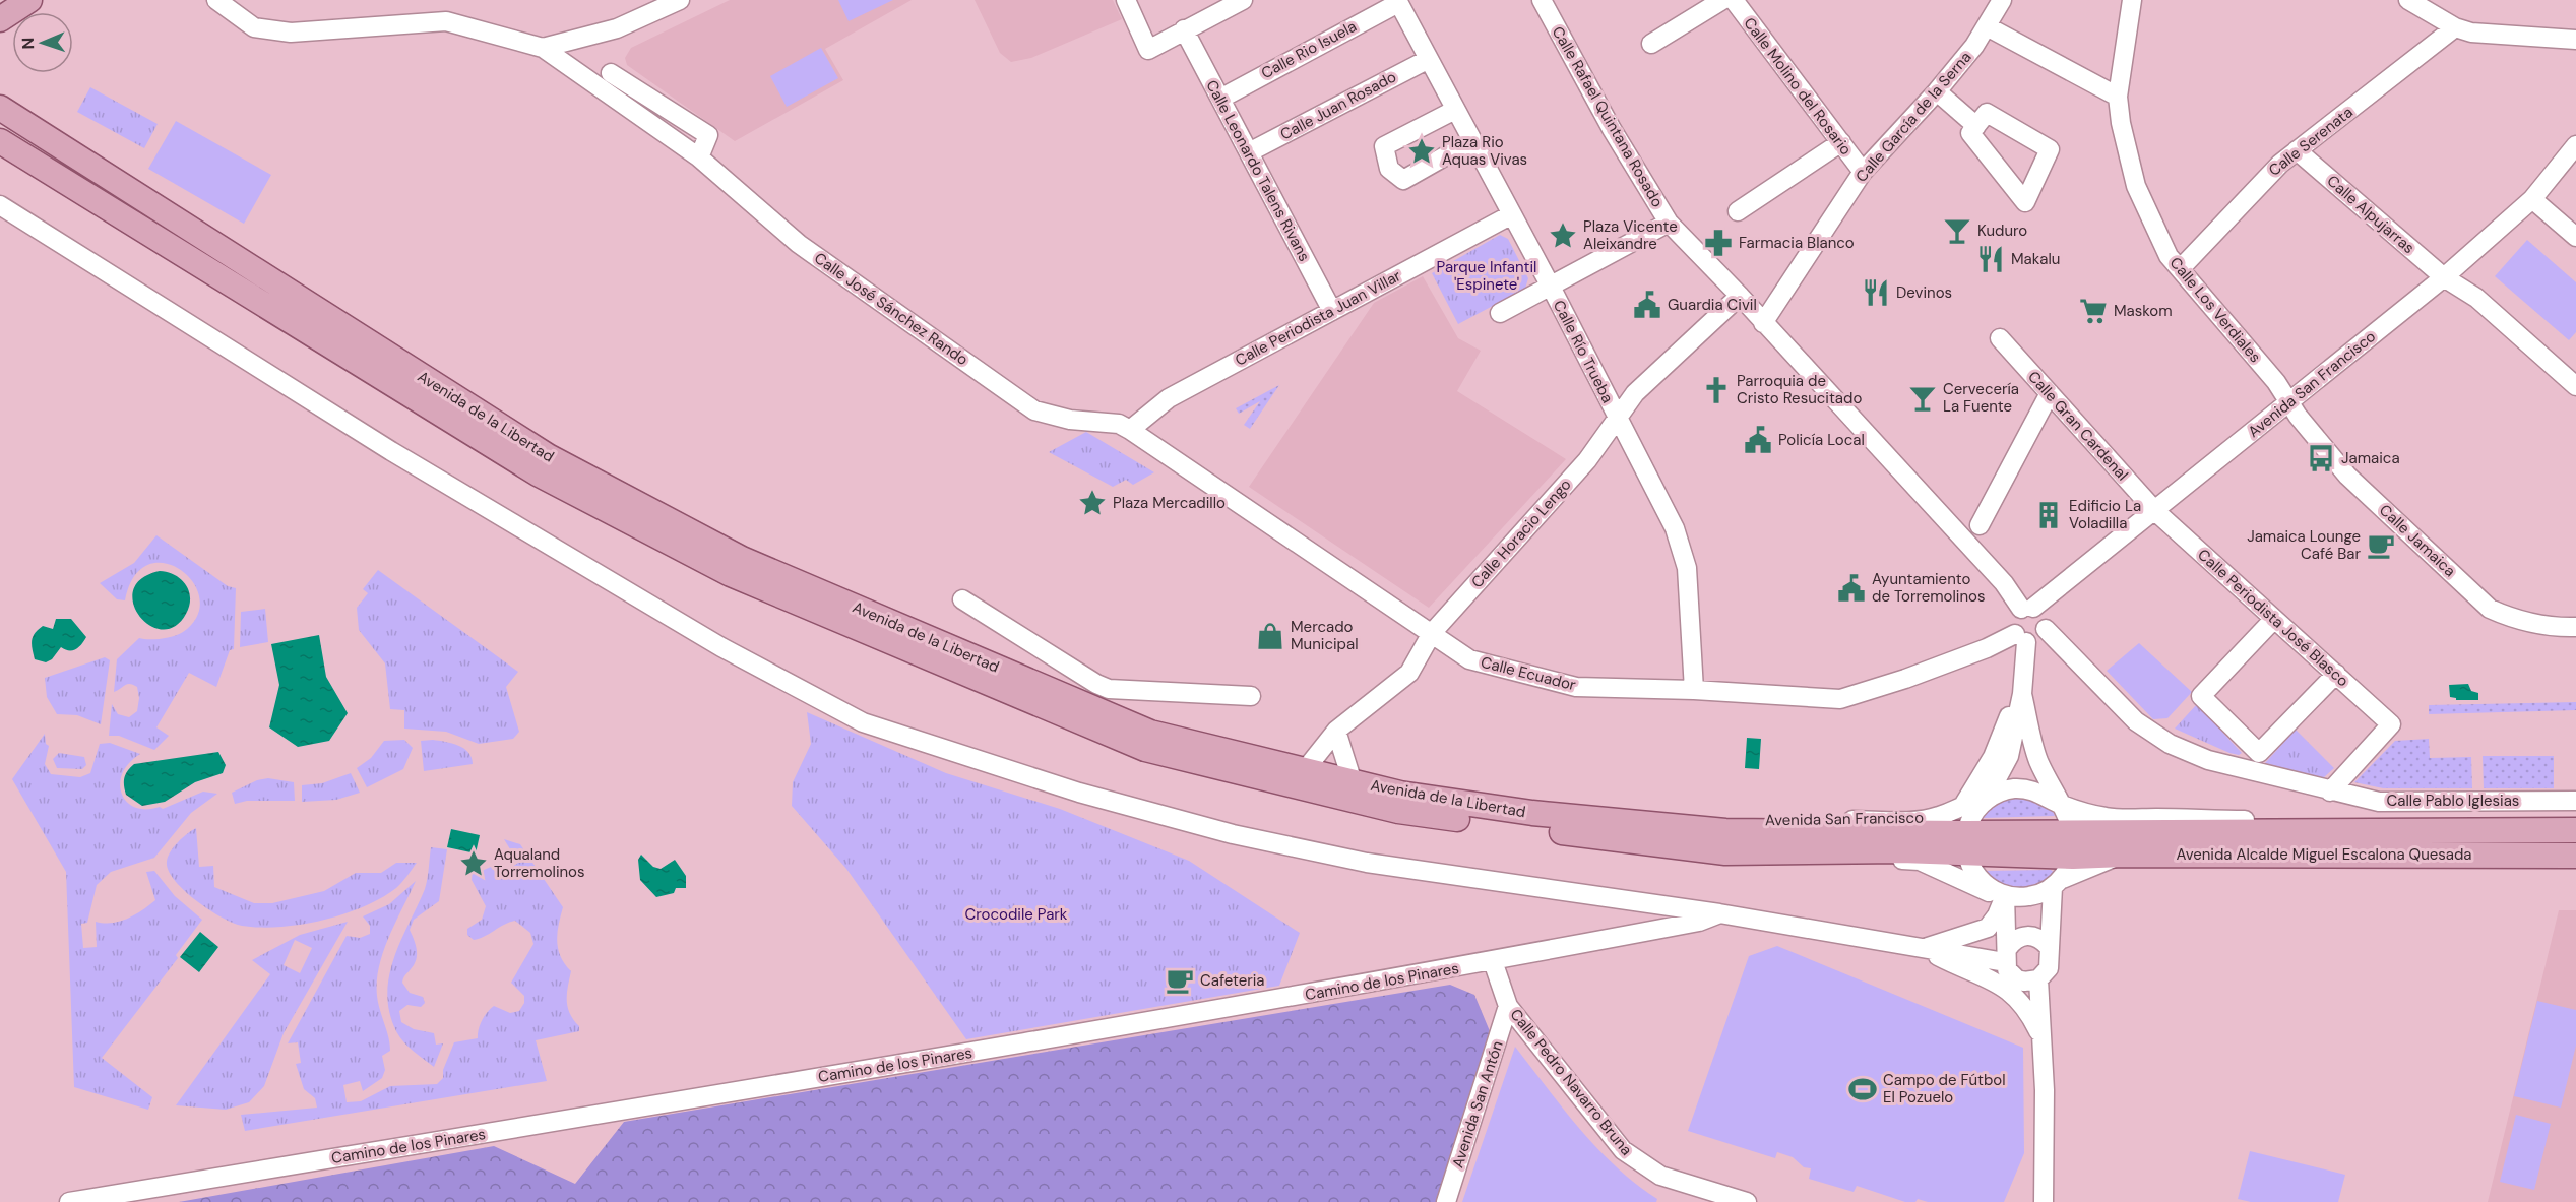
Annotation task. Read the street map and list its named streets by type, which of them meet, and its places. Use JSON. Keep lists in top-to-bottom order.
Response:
{
  "streets": {
    "main road": ["Avenida de la Libertad", "Avenida Alcalde Miguel Escalona Quesada"],
    "street": [
      "Calle Rio Isuela",
      "Calle Molino del Rosario",
      "Calle Juan Rosado",
      "Calle Rafael Quintana Rosado",
      "Calle García de la Serna",
      "Calle Serenata",
      "Calle Leonardo Talens Rivans",
      "Calle Alpujarras",
      "Calle José Sánchez Rando",
      "Calle Los Verdiales",
      "Calle Periodista Juan Villar",
      "Calle Río Trueba",
      "Avenida San Francisco",
      "Calle Gran Cardenal",
      "Calle Horacio Lengo",
      "Calle Jamaica",
      "Calle Periodista José Blasco",
      "Calle Ecuador",
      "Calle Pablo Iglesias",
      "Camino de los Pinares",
      "Calle Pedro Navarro Bruna",
      "Avenida San Antón"
    ]
  },
  "crossings": [
    ["Calle Rio Isuela", "Calle Leonardo Talens Rivans"],
    ["Calle Rio Isuela", "Calle Río Trueba"],
    ["Calle Molino del Rosario", "Calle García de la Serna"],
    ["Calle Juan Rosado", "Calle Leonardo Talens Rivans"],
    ["Calle Juan Rosado", "Calle Río Trueba"],
    ["Calle Rafael Quintana Rosado", "Calle García de la Serna"],
    ["Calle Rafael Quintana Rosado", "Avenida San Francisco"],
    ["Calle Rafael Quintana Rosado", "Calle Horacio Lengo"],
    ["Calle Rafael Quintana Rosado", "Calle Ecuador"],
    ["Calle Serenata", "Calle Alpujarras"],
    ["Calle Serenata", "Calle Los Verdiales"],
    ["Calle Leonardo Talens Rivans", "Calle Periodista Juan Villar"],
    ["Calle Alpujarras", "Avenida San Francisco"],
    ["Calle José Sánchez Rando", "Calle Ecuador"],
    ["Calle Los Verdiales", "Avenida San Francisco"],
    ["Calle Los Verdiales", "Calle Jamaica"],
    ["Calle Periodista Juan Villar", "Calle Río Trueba"],
    ["Calle Periodista Juan Villar", "Calle Ecuador"],
    ["Calle Río Trueba", "Calle Horacio Lengo"],
    ["Calle Río Trueba", "Calle Ecuador"],
    ["Avenida San Francisco", "Avenida de la Libertad"],
    ["Avenida San Francisco", "Calle Gran Cardenal"],
    ["Avenida San Francisco", "Calle Jamaica"],
    ["Avenida San Francisco", "Calle Periodista José Blasco"],
    ["Avenida San Francisco", "Calle Ecuador"],
    ["Avenida de la Libertad", "Calle Horacio Lengo"],
    ["Avenida de la Libertad", "Avenida Alcalde Miguel Escalona Quesada"],
    ["Calle Gran Cardenal", "Calle Periodista José Blasco"],
    ["Calle Horacio Lengo", "Calle Ecuador"],
    ["Calle Periodista José Blasco", "Calle Pablo Iglesias"],
    ["Camino de los Pinares", "Calle Pedro Navarro Bruna"],
    ["Calle Pedro Navarro Bruna", "Avenida San Antón"]
  ],
  "parks": ["Parque Infantil 'Espinete'", "Crocodile Park"],
  "places": {
    "place": [
      "Plaza Rio Aquas Vivas",
      "Plaza Vicente Aleixandre",
      "Plaza Mercadillo",
      "Aqualand Torremolinos"
    ],
    "bar": ["Kuduro", "Cervecería La Fuente"],
    "pharmacy": ["Farmacia Blanco"],
    "restaurant": ["Makalu", "Devinos"],
    "public building": ["Guardia Civil", "Policía Local", "Ayuntamiento de Torremolinos"],
    "supermarket": ["Maskom"],
    "church": ["Parroquia de Cristo Resucitado"],
    "bus stop": ["Jamaica"],
    "building": ["Edificio La Voladilla"],
    "cafe": ["Jamaica Lounge Café Bar", "Cafeteria"],
    "shop": ["Mercado Municipal"],
    "sports": ["Campo de Fútbol El Pozuelo"]
  },
  "north": "left"
}
